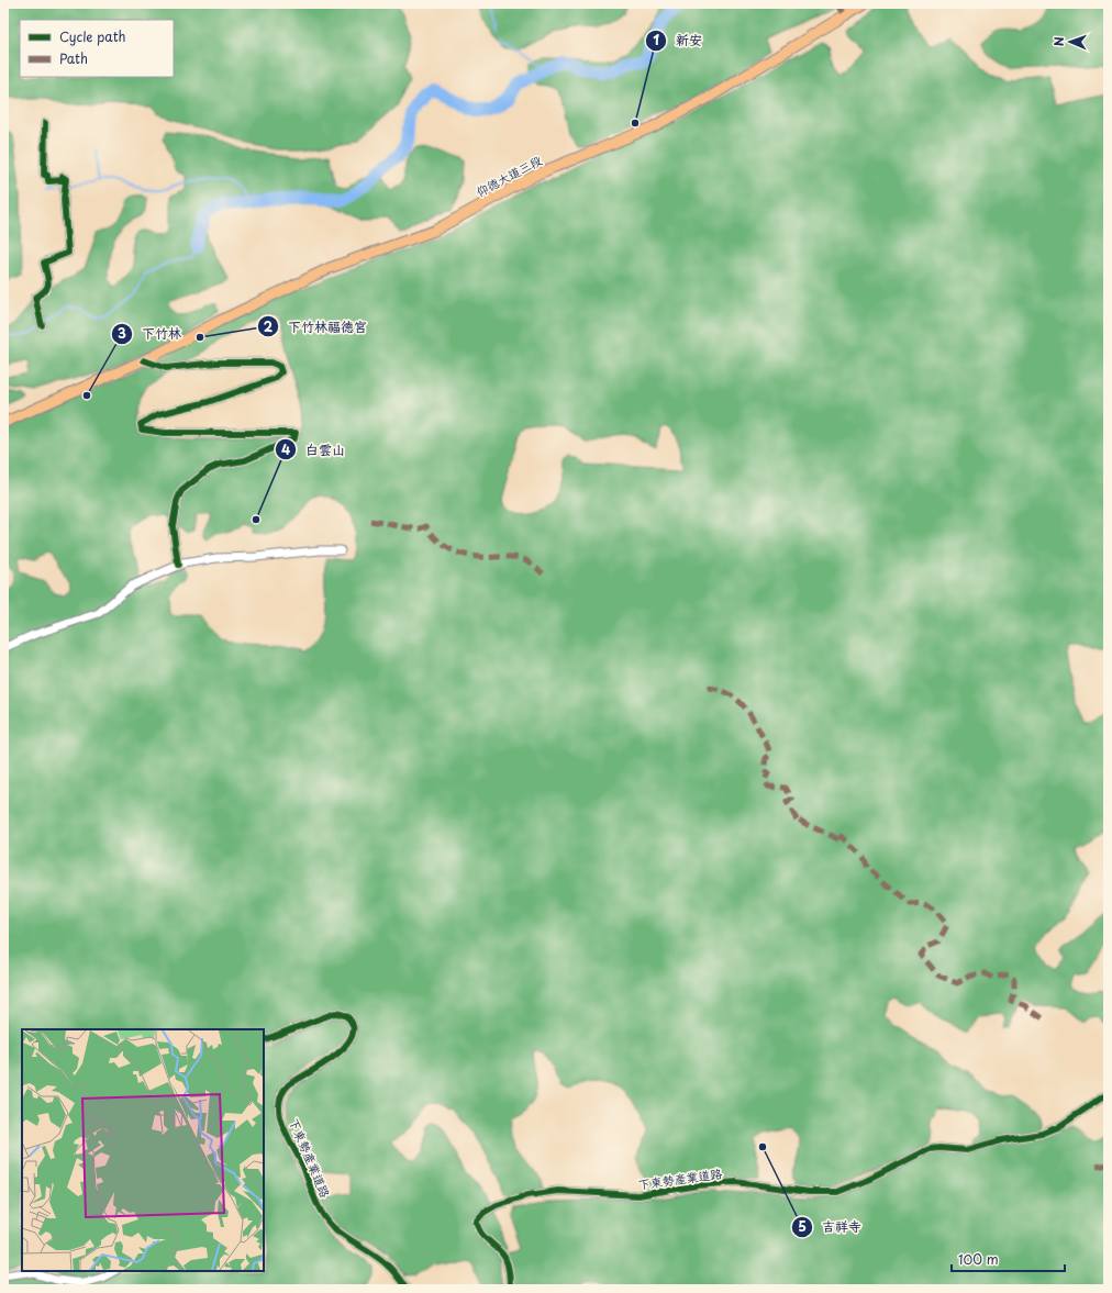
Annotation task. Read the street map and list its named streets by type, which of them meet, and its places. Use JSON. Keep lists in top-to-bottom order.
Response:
{
  "streets": {
    "main road": ["仰德大道三段"],
    "street": ["下東勢產業道路"]
  },
  "places": [
    "新安",
    "下竹林福德宮",
    "下竹林",
    "白雲山",
    "吉祥寺"
  ],
  "legend": ["Cycle path", "Path"],
  "scale_bar": "100 m",
  "north": "left"
}
